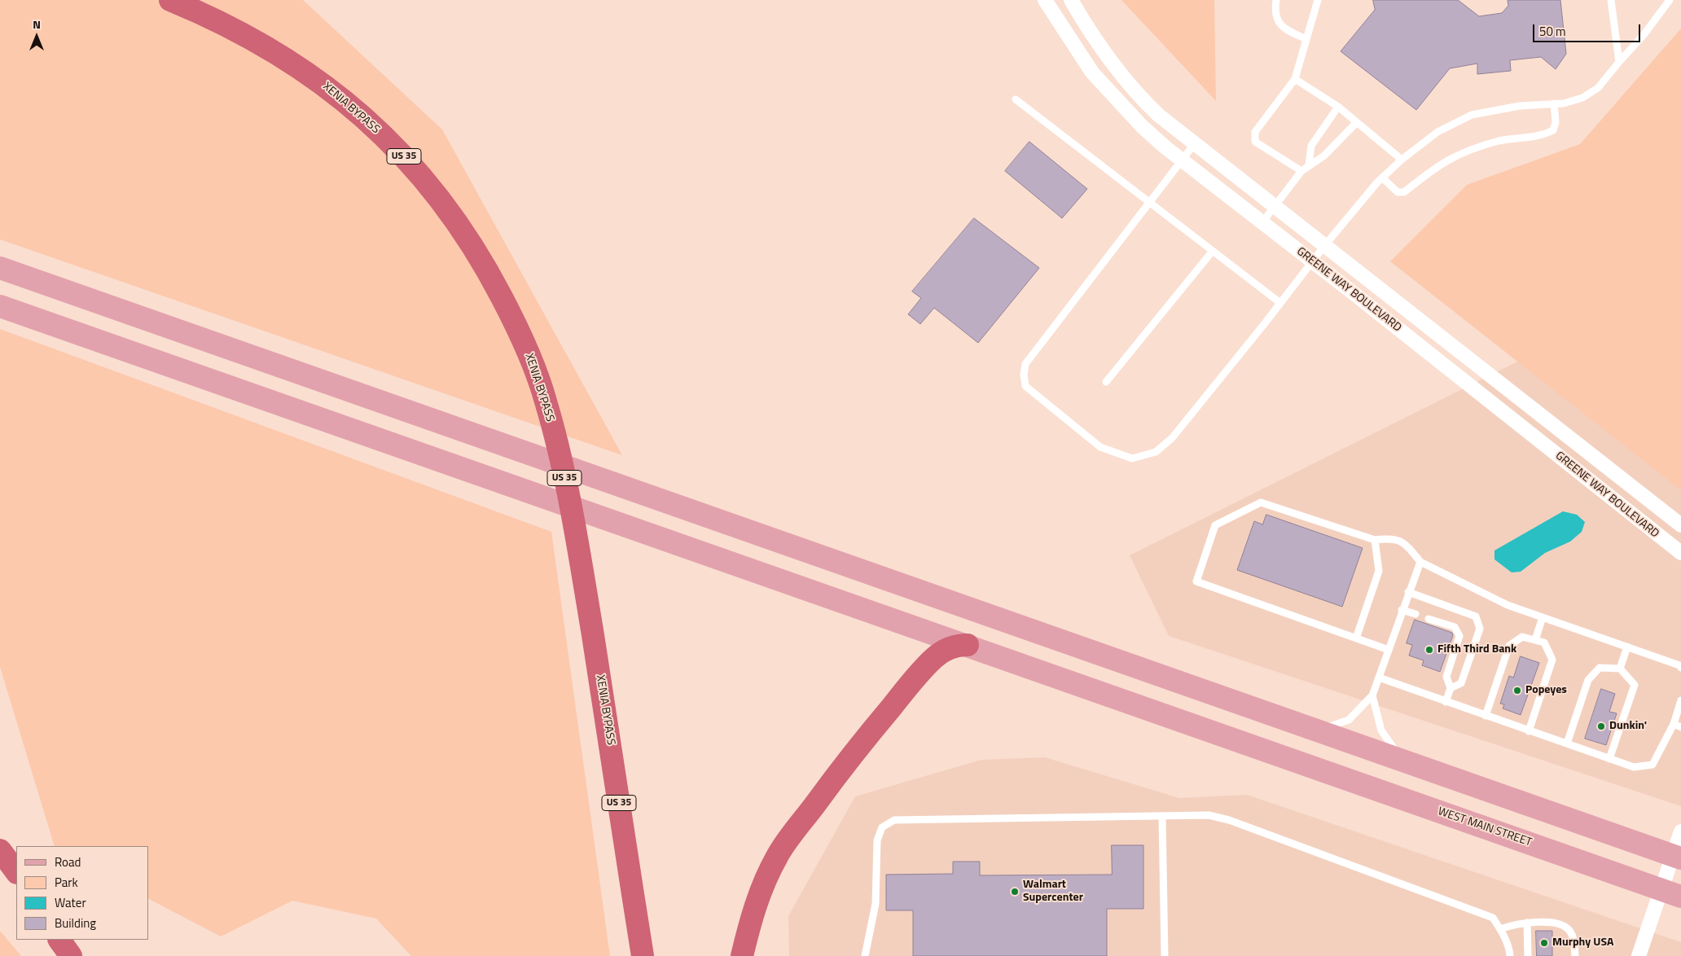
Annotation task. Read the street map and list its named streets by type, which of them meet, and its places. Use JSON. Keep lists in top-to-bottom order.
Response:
{
  "streets": {
    "highway": ["XENIA BYPASS", "US 35"],
    "main road": ["WEST MAIN STREET"],
    "street": ["GREENE WAY BOULEVARD"]
  },
  "places": [
    "Fifth Third Bank",
    "Popeyes",
    "Dunkin'",
    "Walmart Supercenter",
    "Murphy USA"
  ],
  "legend": [
    "Road",
    "Park",
    "Water",
    "Building"
  ],
  "scale_bar": "50 m",
  "north": "top"
}
